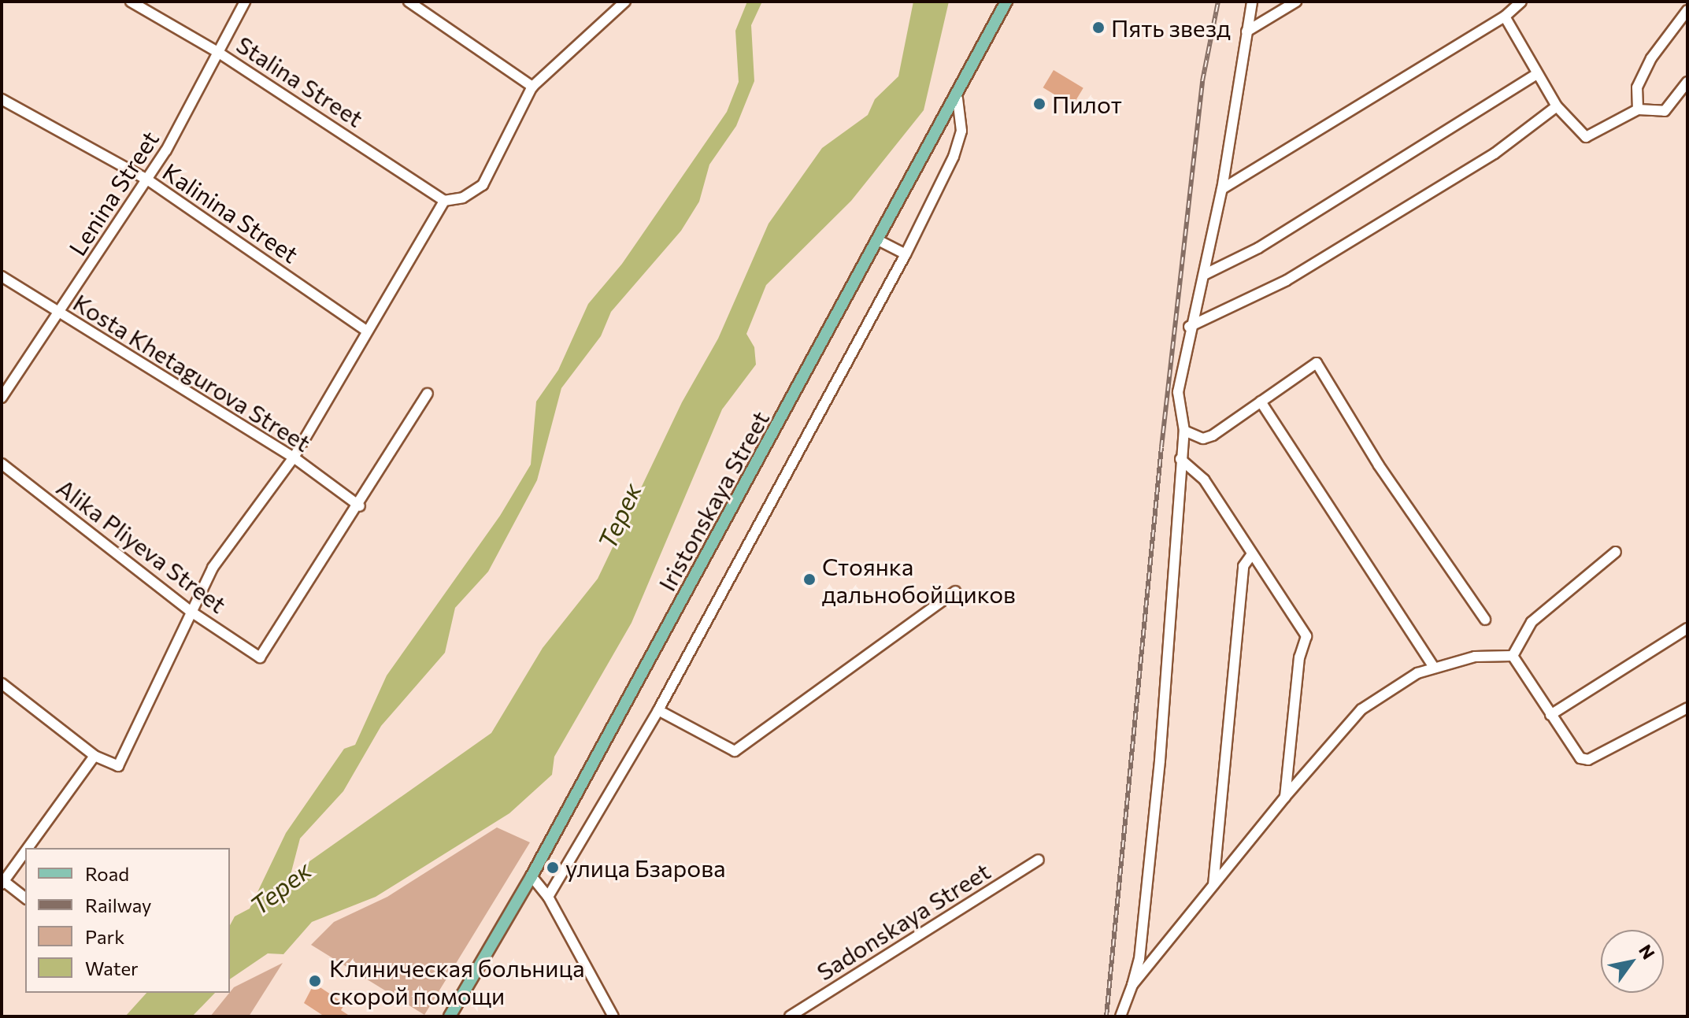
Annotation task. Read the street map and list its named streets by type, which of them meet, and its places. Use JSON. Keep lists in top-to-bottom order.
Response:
{
  "streets": {
    "main road": ["Iristonskaya Street"],
    "street": [
      "Stalina Street",
      "Lenina Street",
      "Kalinina Street",
      "Kosta Khetagurova Street",
      "Alika Pliyeva Street",
      "Sadonskaya Street"
    ]
  },
  "crossings": [
    ["Stalina Street", "Lenina Street"],
    ["Lenina Street", "Kalinina Street"],
    ["Lenina Street", "Kosta Khetagurova Street"],
    ["Kosta Khetagurova Street", "Alika Pliyeva Street"]
  ],
  "water": ["Терек"],
  "places": [
    "Пять звезд",
    "Пилот",
    "Стоянка дальнобойщиков",
    "улица Бзарова",
    "Клиническая больница скорой помощи"
  ],
  "legend": [
    "Road",
    "Railway",
    "Park",
    "Water"
  ],
  "north": "top right"
}
